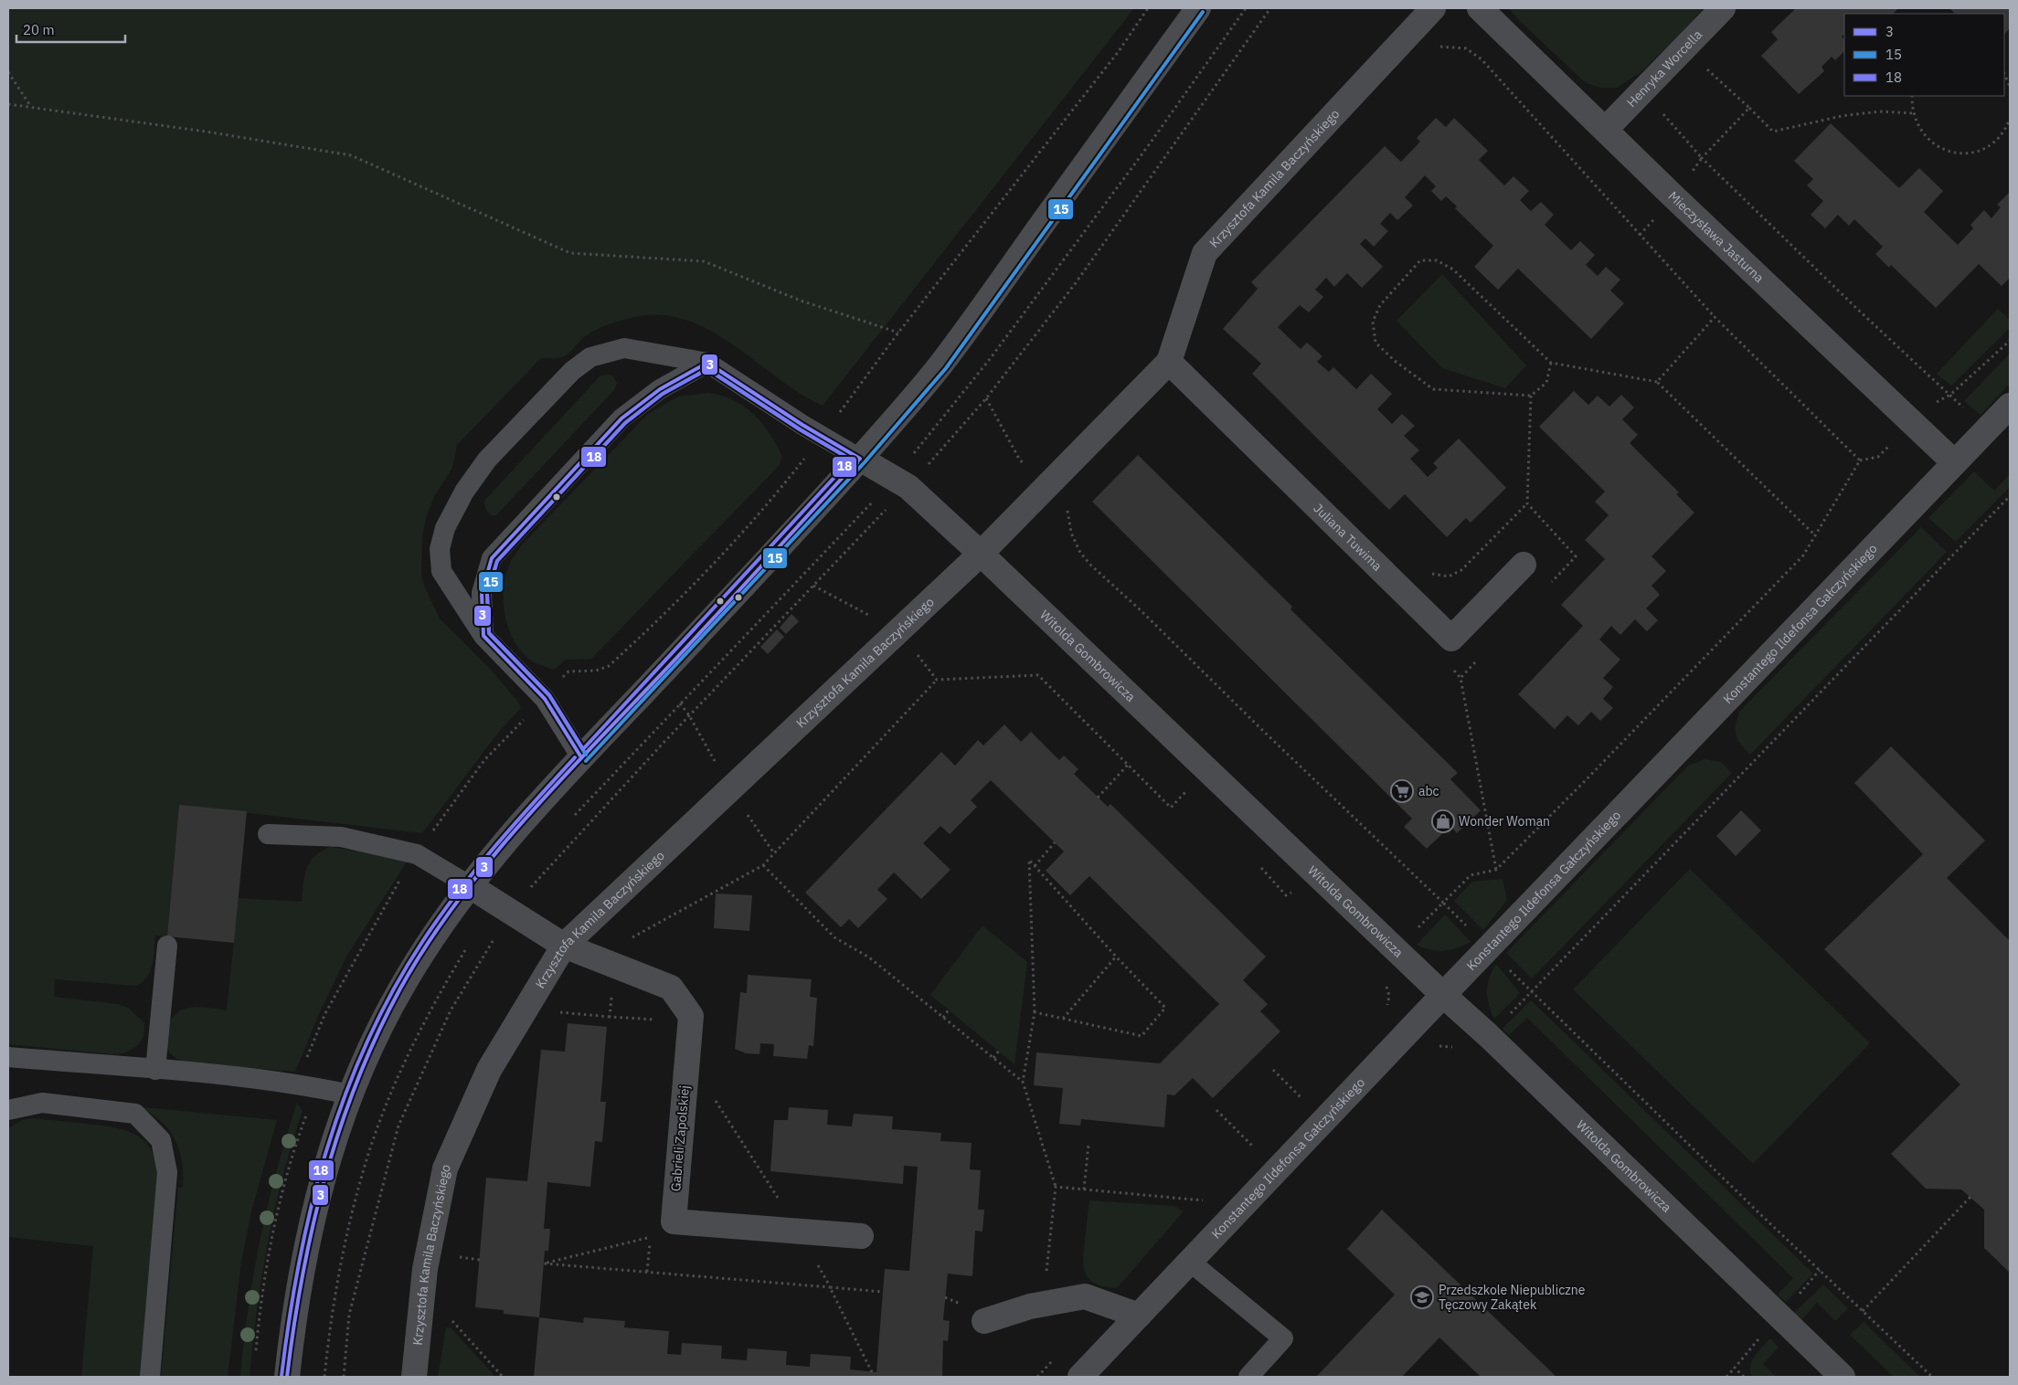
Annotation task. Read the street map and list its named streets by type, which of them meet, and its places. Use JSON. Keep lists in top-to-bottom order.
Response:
{
  "streets": {
    "street": [
      "Henryka Worcella",
      "Krzysztofa Kamila Baczyńskiego",
      "Mieczysława Jasturna",
      "Juliana Tuwima",
      "Konstantego Ildefonsa Gałczyńskiego",
      "Witolda Gombrowicza",
      "Gabrieli Zapolskiej"
    ]
  },
  "crossings": [
    ["Henryka Worcella", "Mieczysława Jasturna"],
    ["Krzysztofa Kamila Baczyńskiego", "Juliana Tuwima"],
    ["Krzysztofa Kamila Baczyńskiego", "Witolda Gombrowicza"],
    ["Krzysztofa Kamila Baczyńskiego", "Gabrieli Zapolskiej"],
    ["Mieczysława Jasturna", "Konstantego Ildefonsa Gałczyńskiego"],
    ["Konstantego Ildefonsa Gałczyńskiego", "Witolda Gombrowicza"]
  ],
  "places": {
    "supermarket": ["abc"],
    "shop": ["Wonder Woman"],
    "school or university": ["Przedszkole Niepubliczne Tęczowy Zakątek"]
  },
  "lines": ["transit line 15", "transit line 3", "transit line 18"],
  "legend": ["3", "15", "18"],
  "scale_bar": "20 m"
}
